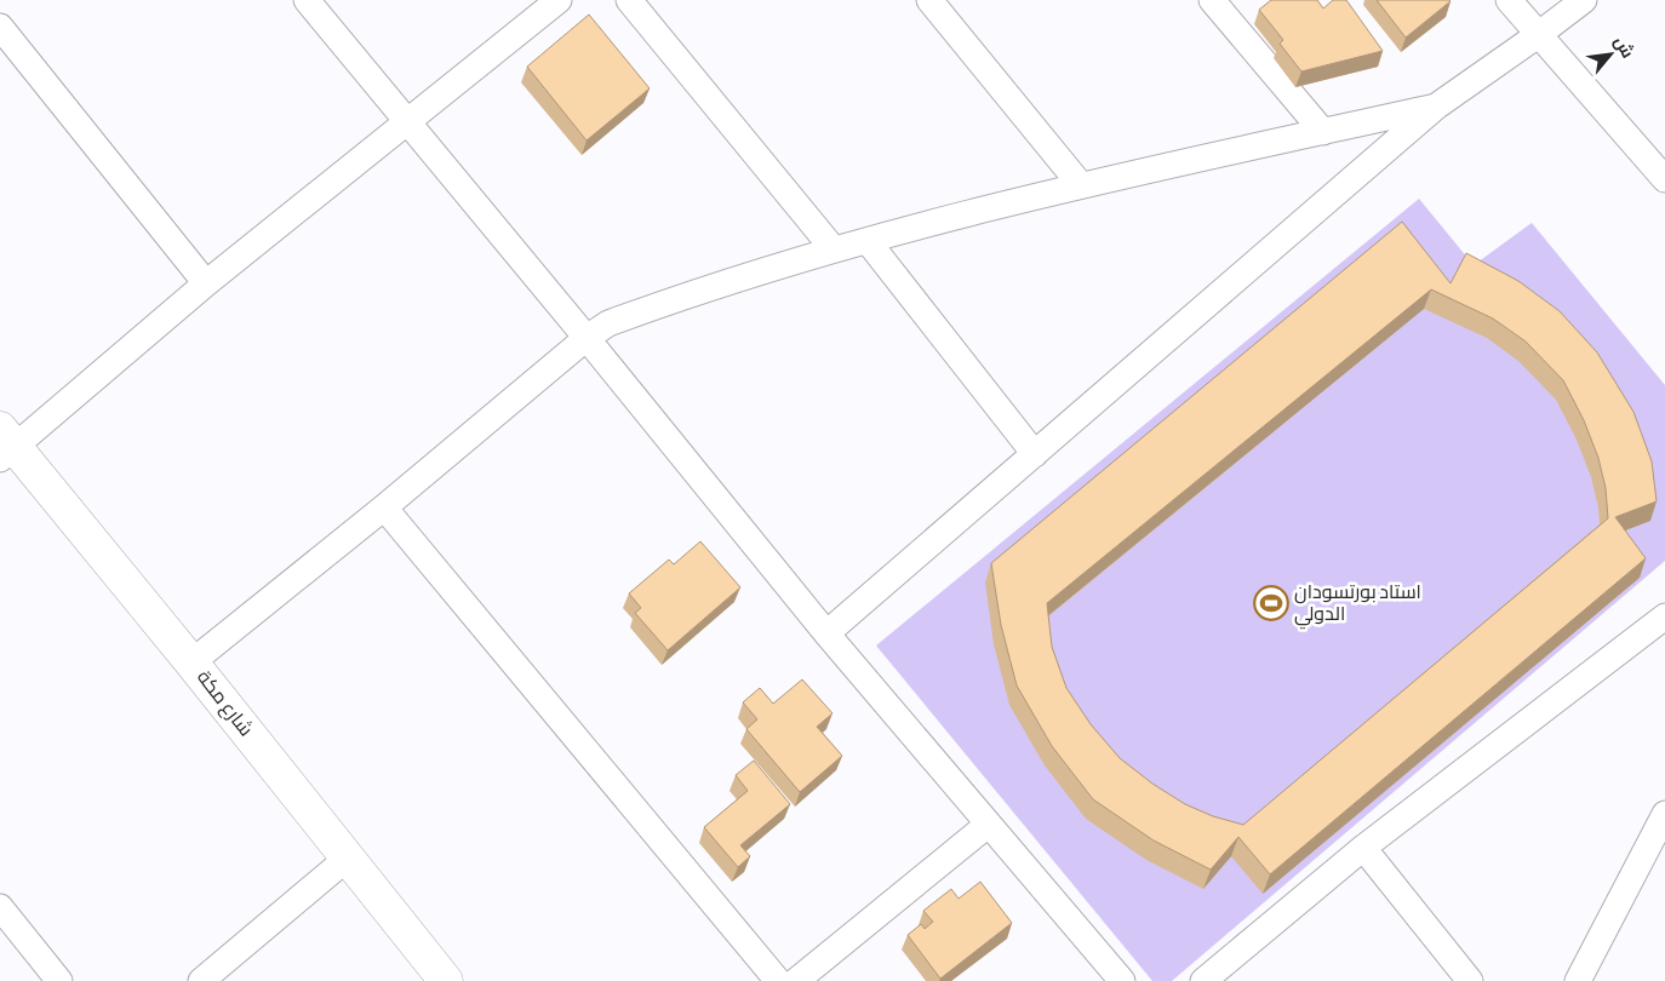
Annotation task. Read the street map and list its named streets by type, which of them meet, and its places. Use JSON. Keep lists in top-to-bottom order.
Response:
{
  "streets": {
    "main road": ["شارع مكة"]
  },
  "places": {
    "sports": ["استاد بورتسودان الدولي"]
  },
  "north": "top right"
}
